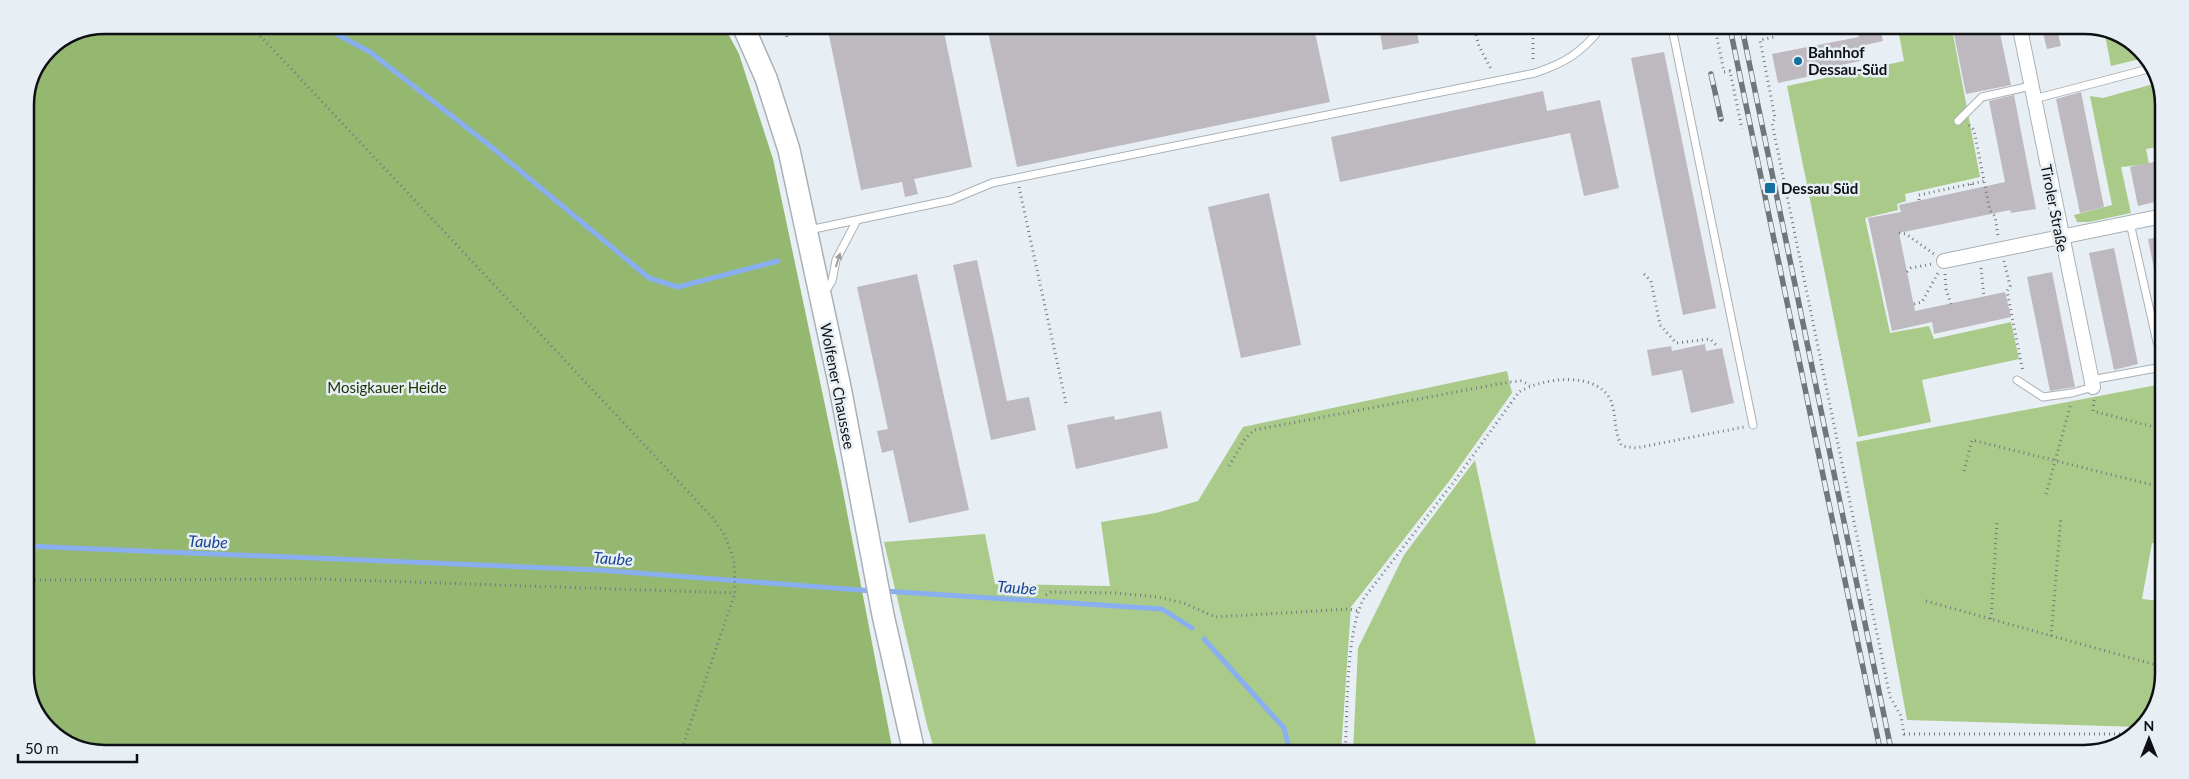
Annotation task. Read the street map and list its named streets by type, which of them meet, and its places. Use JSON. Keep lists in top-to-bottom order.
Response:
{
  "streets": {
    "main road": ["Wolfener Chaussee"],
    "street": ["Tiroler Straße"]
  },
  "water": ["Taube"],
  "parks": ["Mosigkauer Heide"],
  "places": {
    "other": ["Bahnhof Dessau-Süd"],
    "transit": ["Dessau Süd"]
  },
  "scale_bar": "50 m",
  "north": "top"
}
